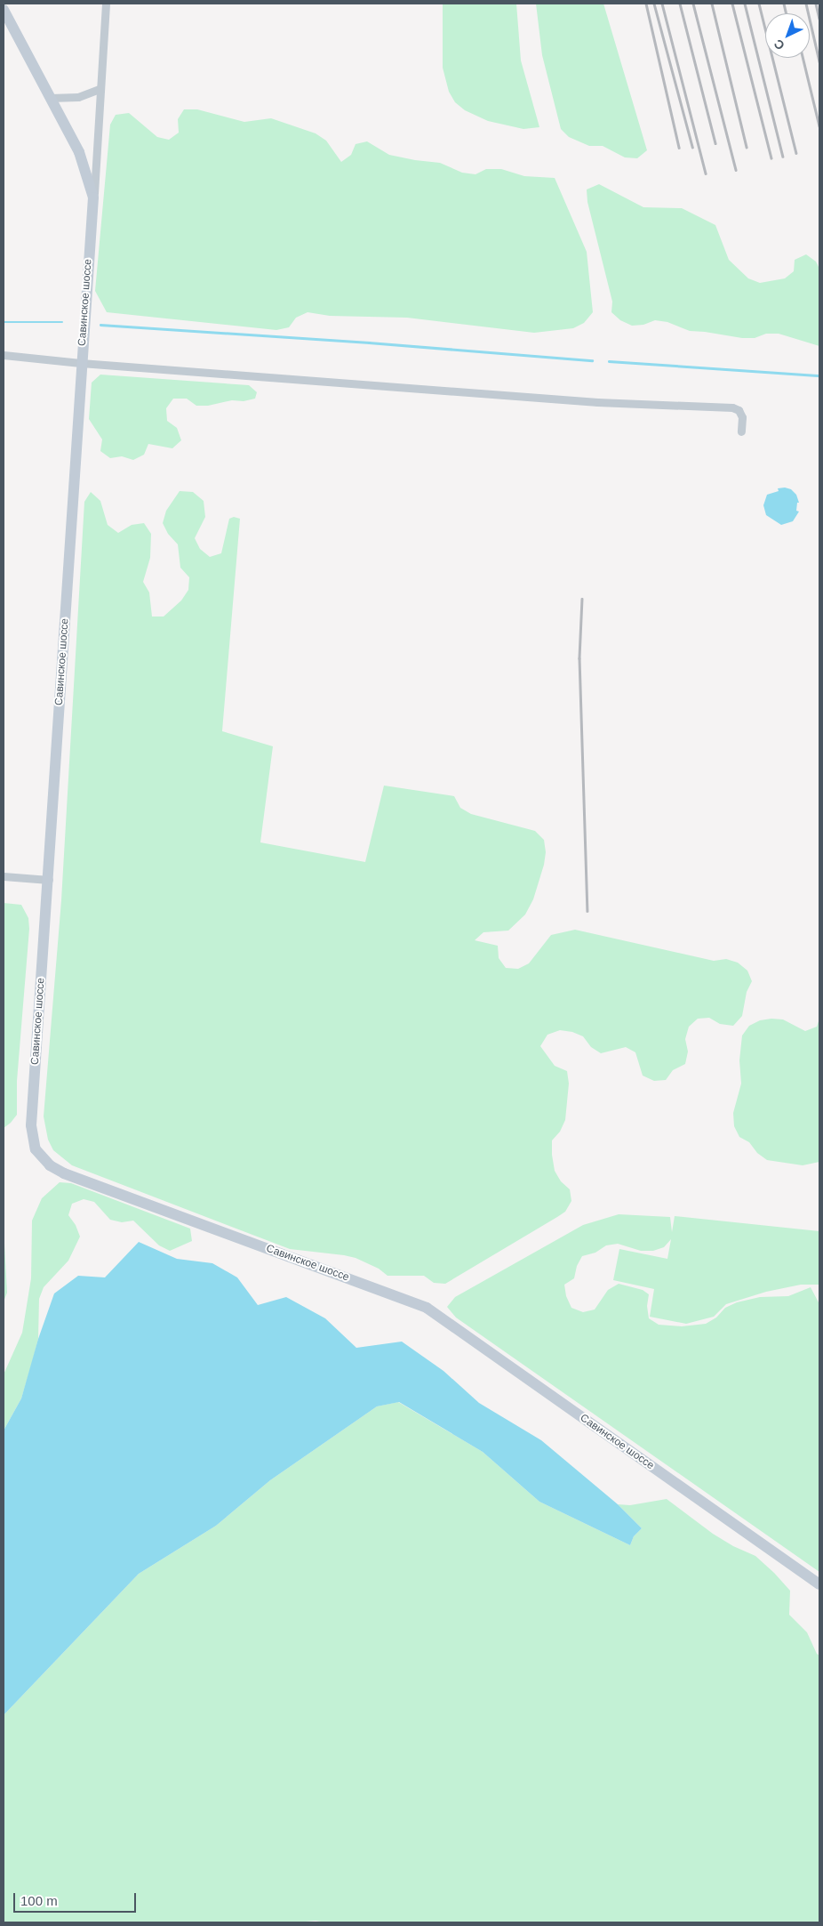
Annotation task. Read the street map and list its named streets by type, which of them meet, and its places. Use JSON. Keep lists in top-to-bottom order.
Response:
{
  "streets": {
    "street": ["Савинское шоссе"]
  },
  "scale_bar": "100 m",
  "north": "bottom left"
}
